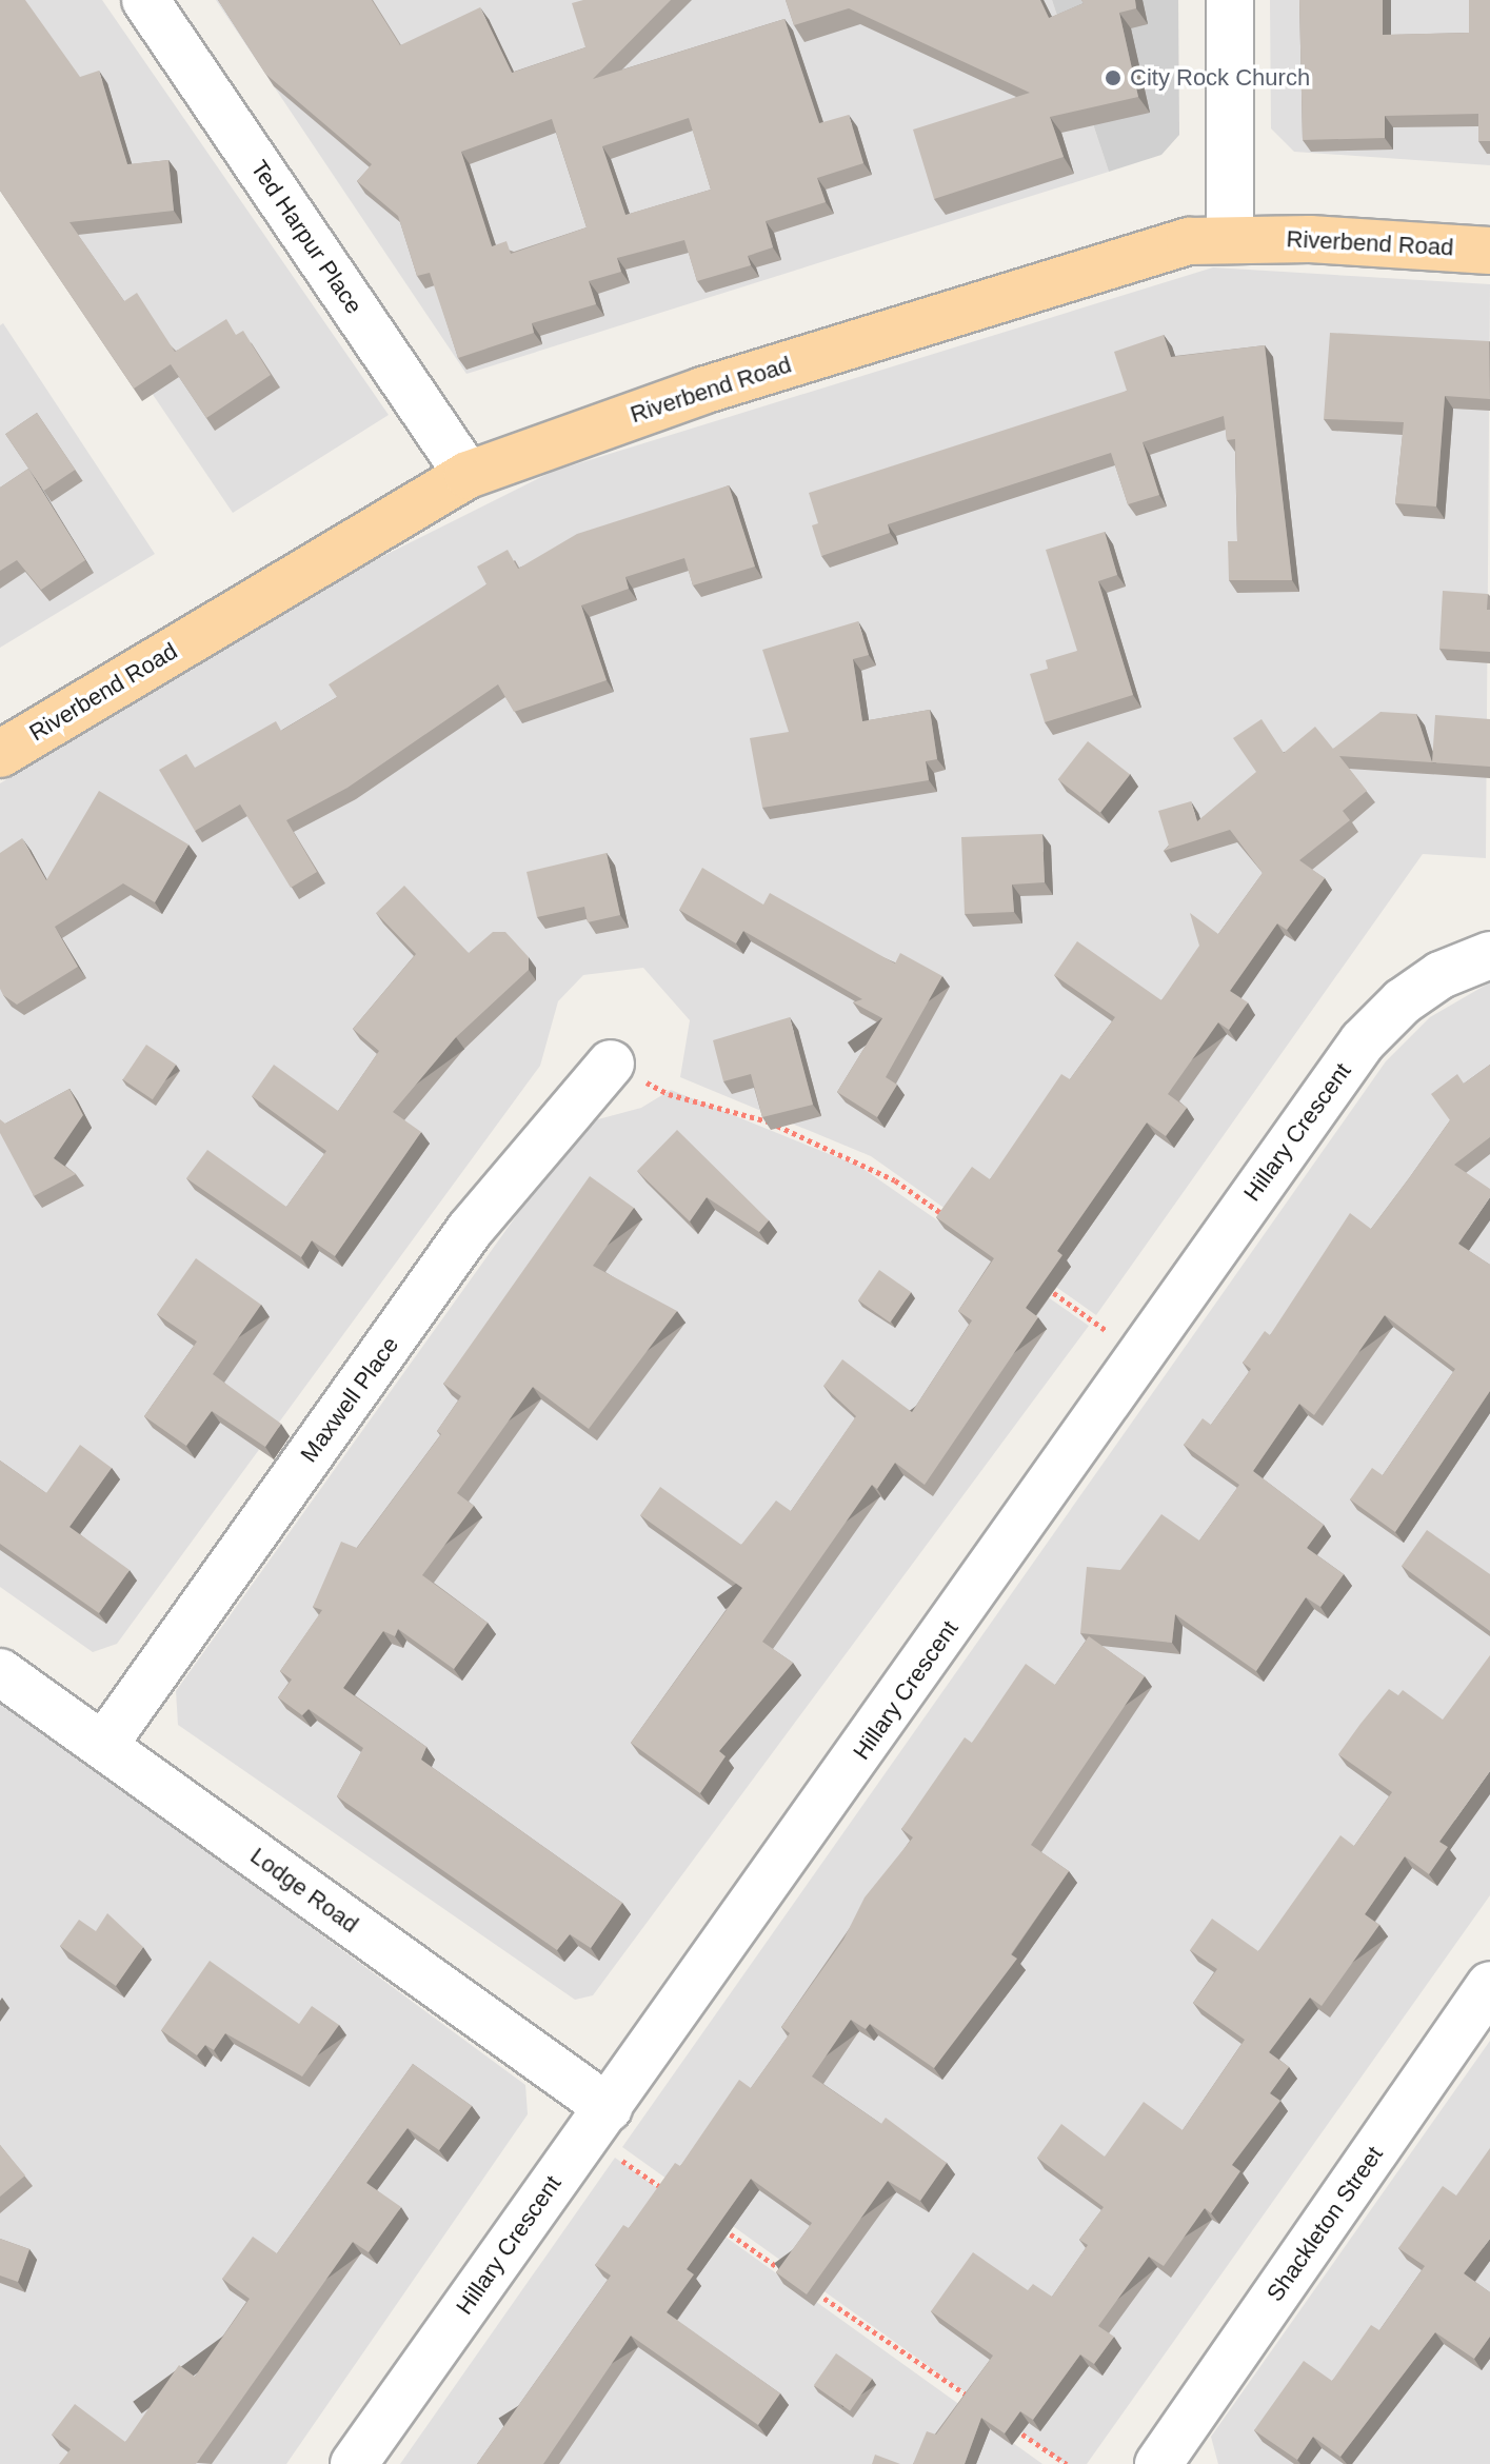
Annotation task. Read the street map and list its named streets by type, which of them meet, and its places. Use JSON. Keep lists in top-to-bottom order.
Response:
{
  "streets": {
    "main road": ["Riverbend Road"],
    "street": [
      "Ted Harpur Place",
      "Hillary Crescent",
      "Maxwell Place",
      "Lodge Road",
      "Shackleton Street"
    ]
  },
  "crossings": [
    ["Ted Harpur Place", "Riverbend Road"],
    ["Hillary Crescent", "Lodge Road"],
    ["Maxwell Place", "Lodge Road"]
  ],
  "places": ["City Rock Church"]
}
